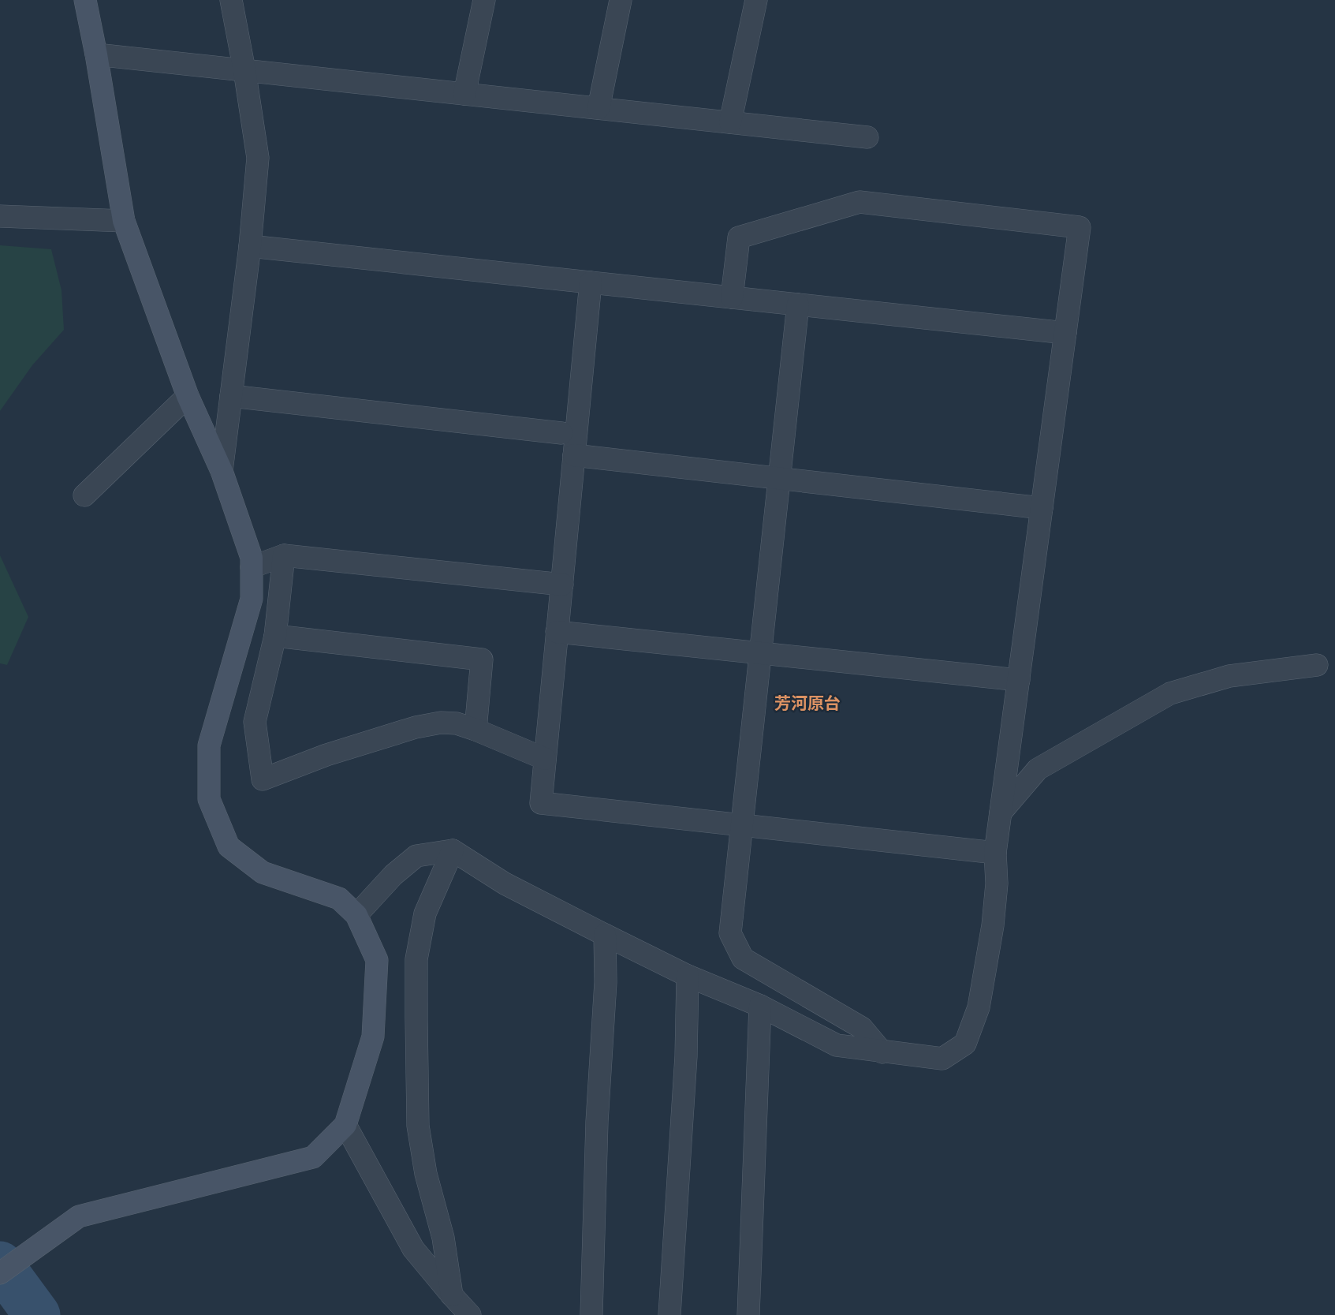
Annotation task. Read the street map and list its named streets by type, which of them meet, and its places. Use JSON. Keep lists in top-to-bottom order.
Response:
{
  "districts": ["芳河原台"]
}
